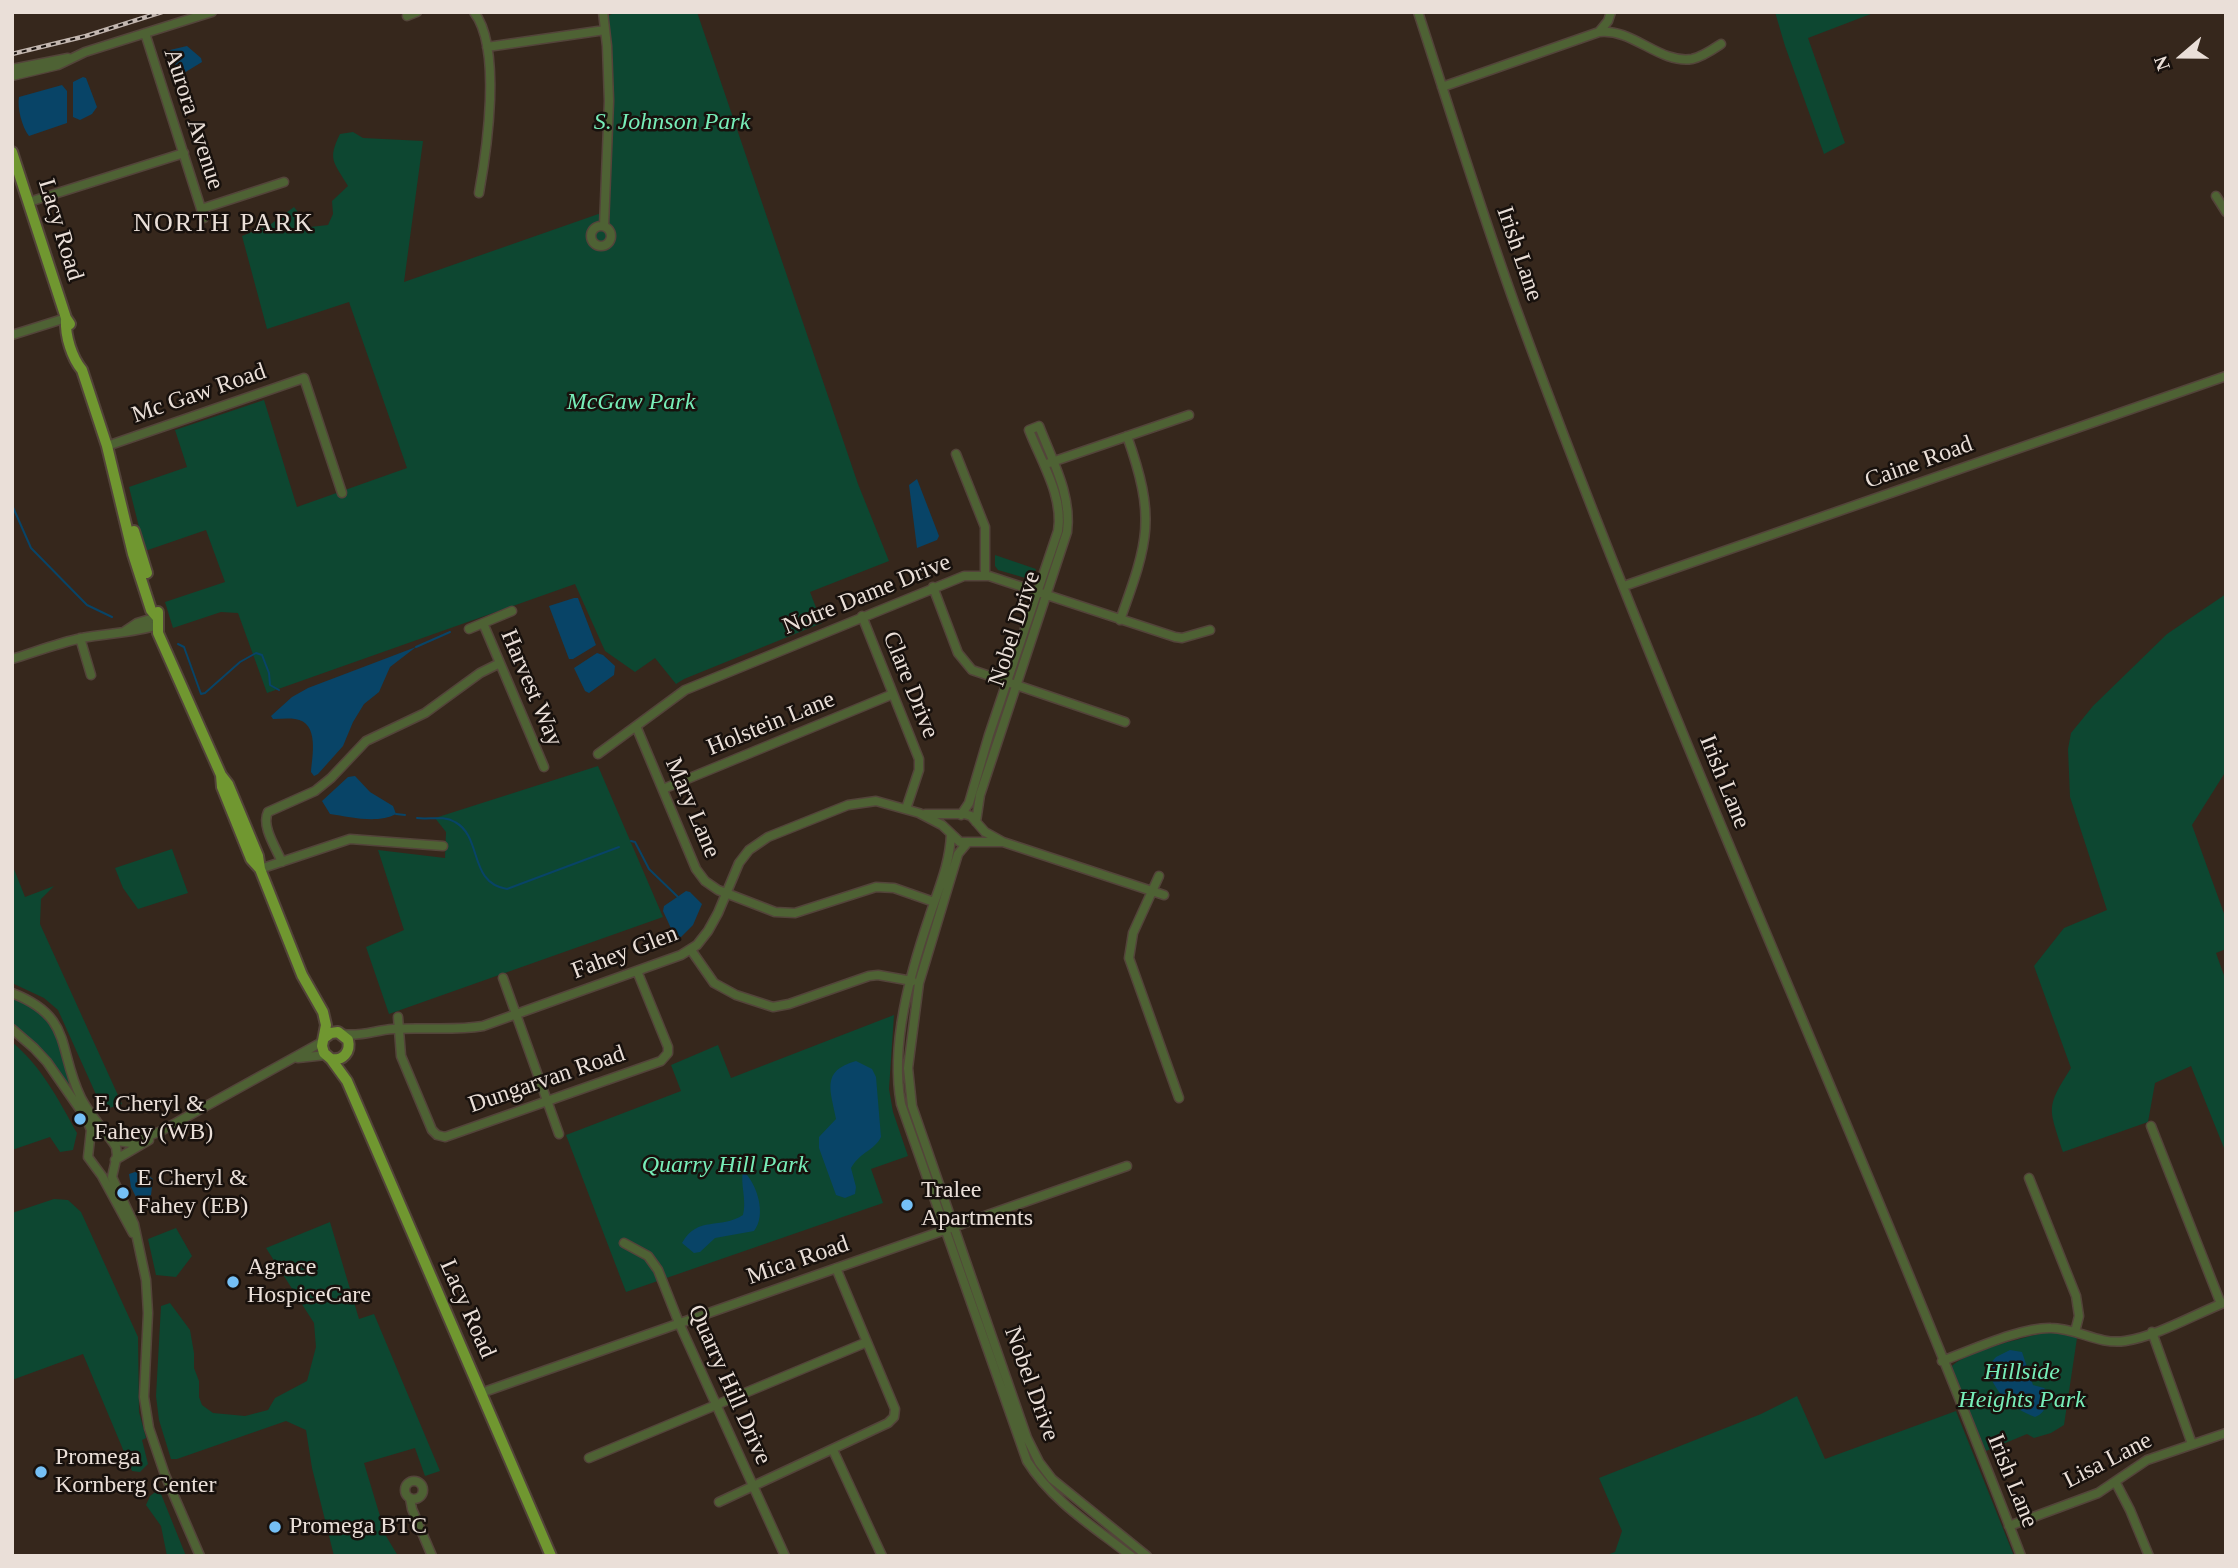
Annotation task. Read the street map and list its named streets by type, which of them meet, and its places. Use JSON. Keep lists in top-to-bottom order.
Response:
{
  "streets": {
    "main road": ["Lacy Road"],
    "street": [
      "Aurora Avenue",
      "Irish Lane",
      "Mc Gaw Road",
      "Caine Road",
      "Notre Dame Drive",
      "Nobel Drive",
      "Clare Drive",
      "Harvest Way",
      "Holstein Lane",
      "Mary Lane",
      "Fahey Glen",
      "Dungarvan Road",
      "Mica Road",
      "Quarry Hill Drive",
      "Lisa Lane"
    ]
  },
  "crossings": [
    ["Lacy Road", "Mc Gaw Road"],
    ["Lacy Road", "Fahey Glen"],
    ["Lacy Road", "Mica Road"],
    ["Irish Lane", "Caine Road"],
    ["Irish Lane", "Lisa Lane"],
    ["Notre Dame Drive", "Nobel Drive"],
    ["Notre Dame Drive", "Clare Drive"],
    ["Notre Dame Drive", "Mary Lane"],
    ["Nobel Drive", "Mary Lane"],
    ["Nobel Drive", "Fahey Glen"],
    ["Nobel Drive", "Mica Road"],
    ["Clare Drive", "Holstein Lane"],
    ["Clare Drive", "Fahey Glen"],
    ["Holstein Lane", "Mary Lane"],
    ["Mary Lane", "Fahey Glen"],
    ["Fahey Glen", "Dungarvan Road"],
    ["Mica Road", "Quarry Hill Drive"]
  ],
  "districts": ["NORTH PARK"],
  "parks": [
    "S. Johnson Park",
    "McGaw Park",
    "Quarry Hill Park",
    "Hillside Heights Park"
  ],
  "places": [
    "E Cheryl & Fahey (WB)",
    "E Cheryl & Fahey (EB)",
    "Tralee Apartments",
    "Agrace HospiceCare",
    "Promega Kornberg Center",
    "Promega BTC"
  ],
  "north": "left"
}
